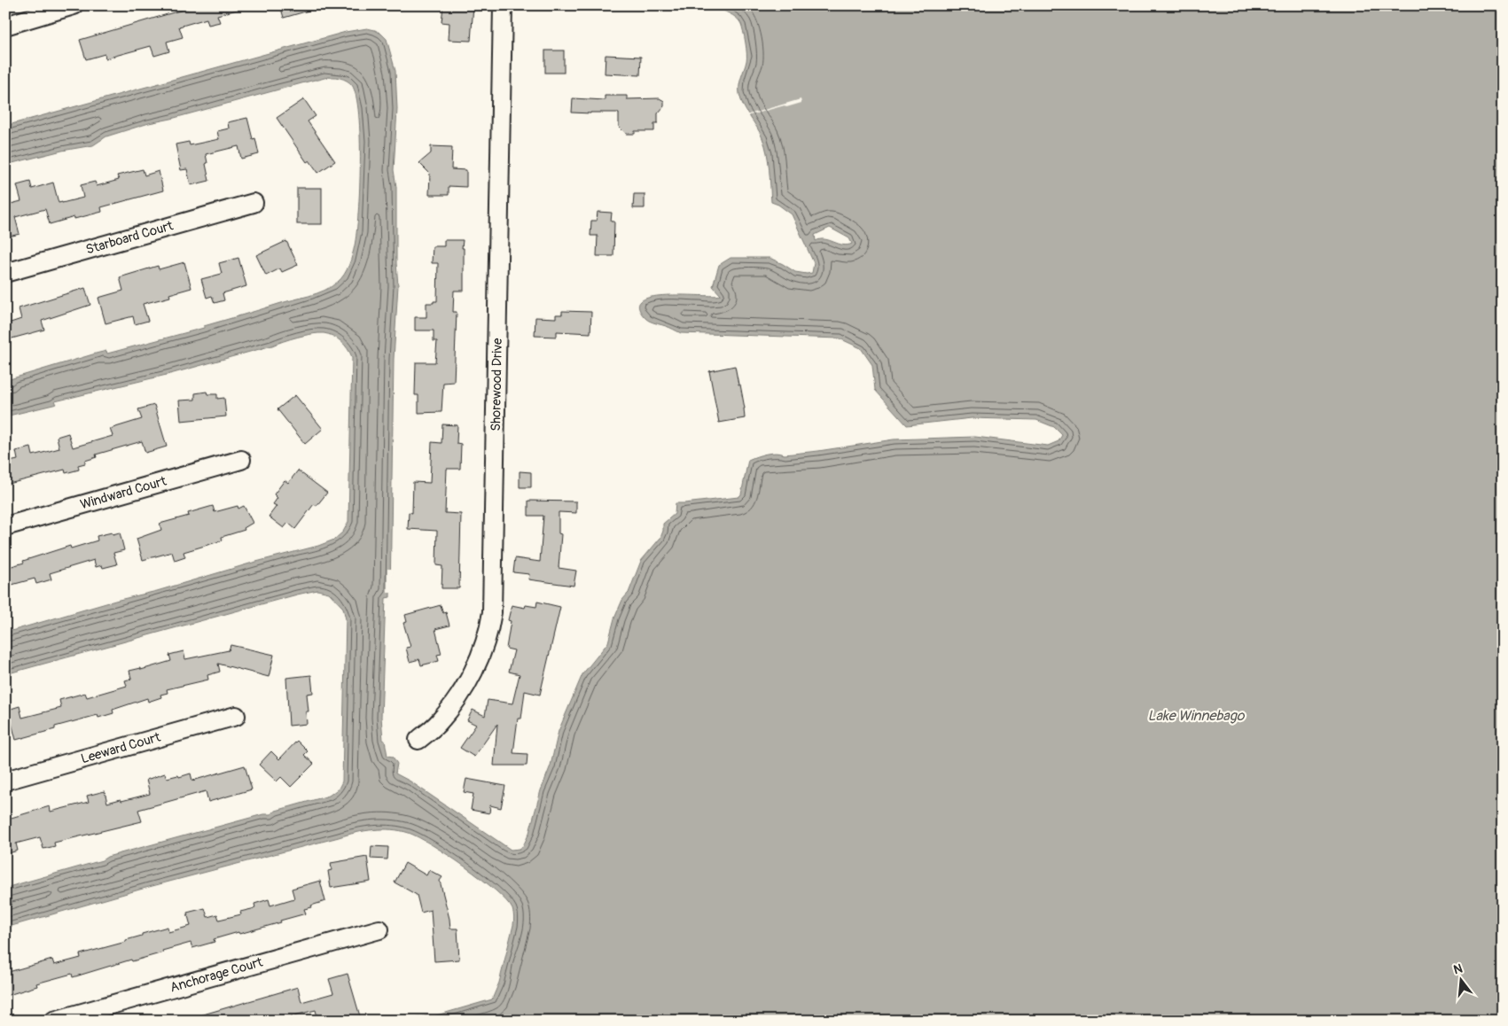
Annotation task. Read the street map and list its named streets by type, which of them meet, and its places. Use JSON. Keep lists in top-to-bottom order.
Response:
{
  "streets": {
    "street": [
      "Starboard Court",
      "Shorewood Drive",
      "Windward Court",
      "Leeward Court",
      "Anchorage Court"
    ]
  },
  "water": ["Lake Winnebago"],
  "north": "top"
}
